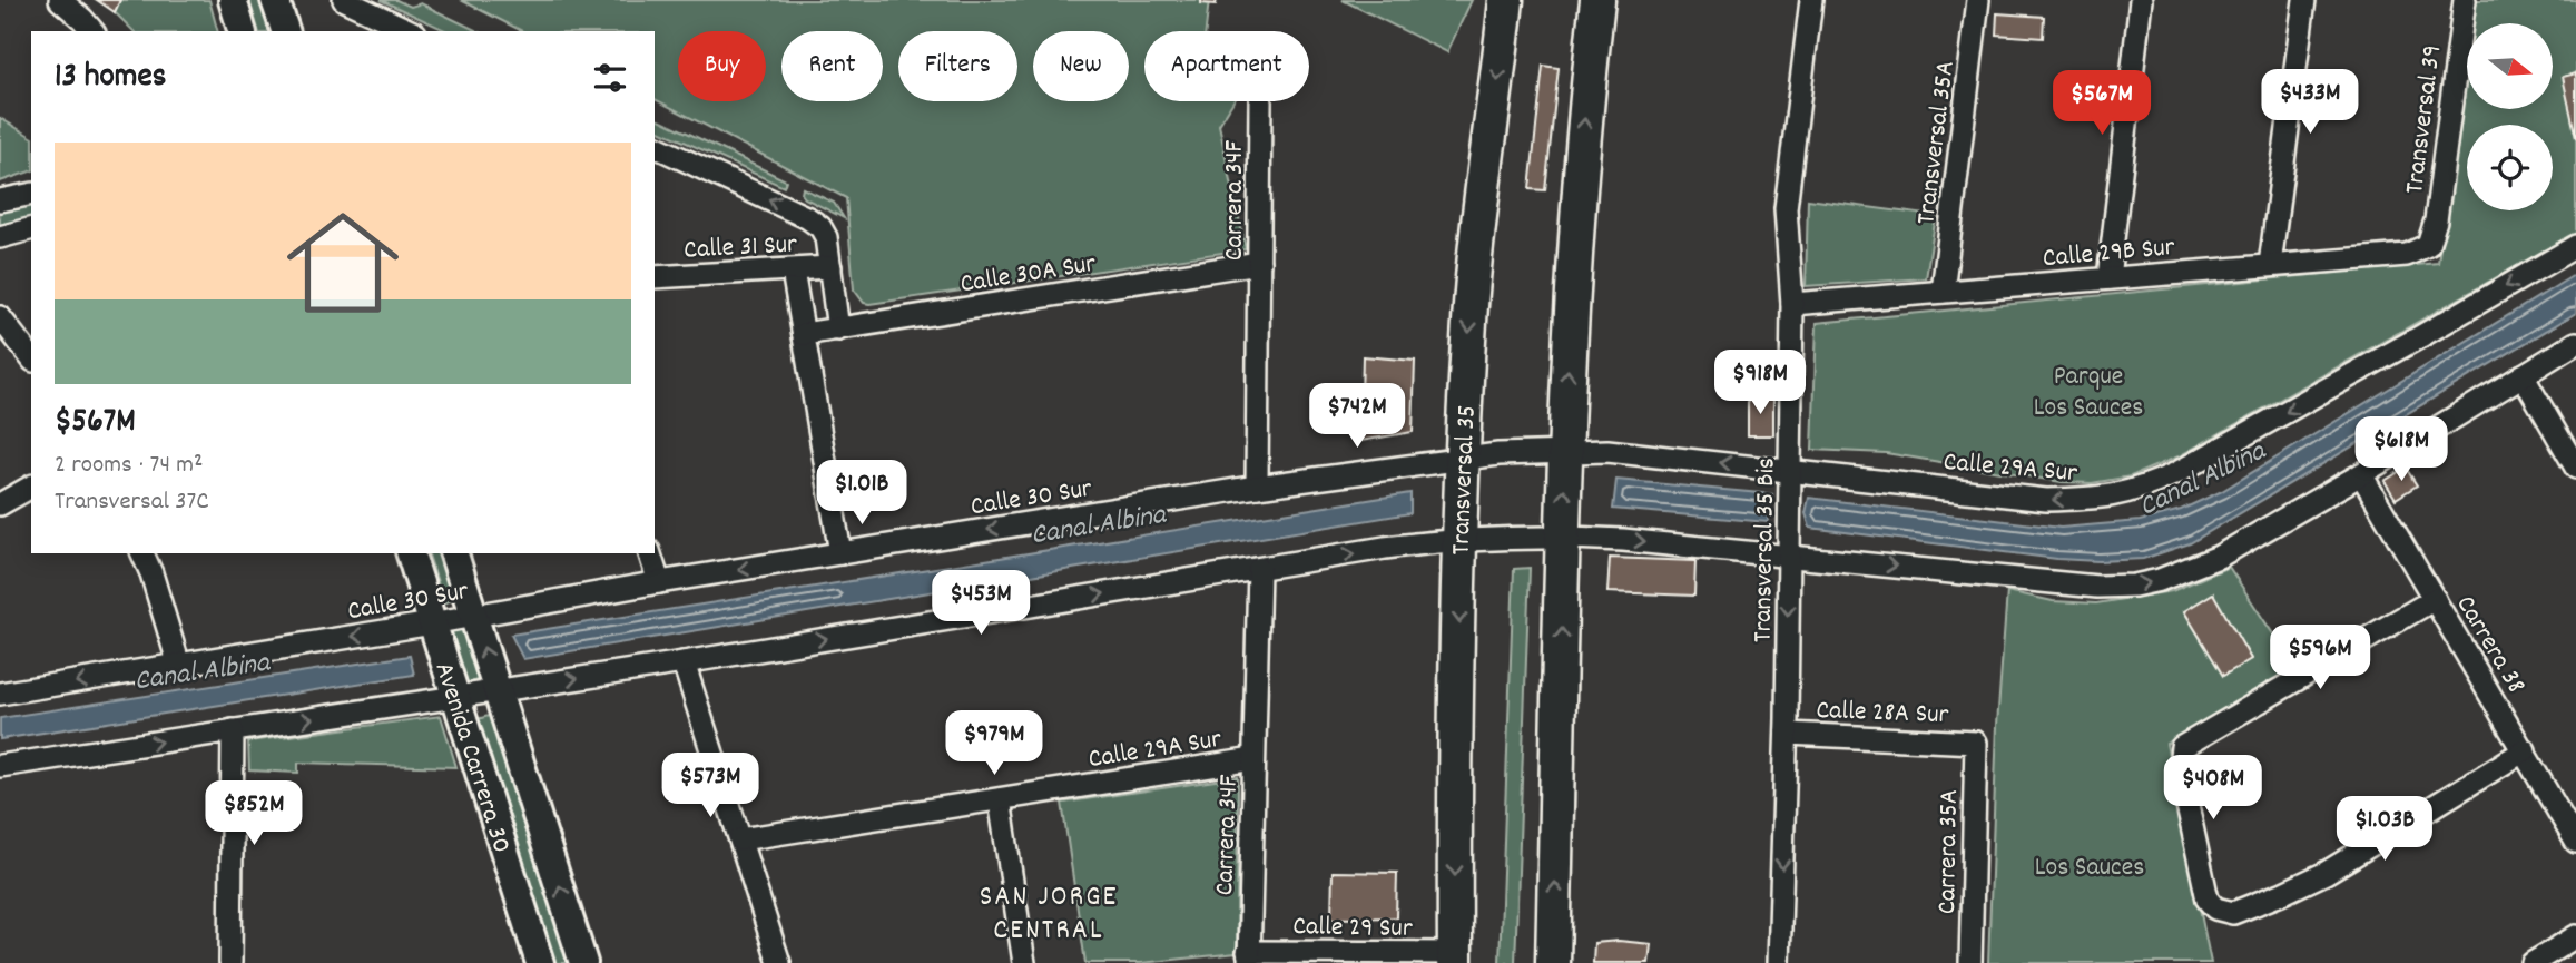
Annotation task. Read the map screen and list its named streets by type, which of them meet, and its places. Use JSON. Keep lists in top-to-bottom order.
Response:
{
  "streets": {
    "highway": ["Transversal 35"],
    "main road": ["Avenida Carrera 30"],
    "street": [
      "Transversal 39",
      "Transversal 35A",
      "Carrera 34F",
      "Calle 31 Sur",
      "Calle 29B Sur",
      "Calle 30A Sur",
      "Calle 29A Sur",
      "Calle 30 Sur",
      "Transversal 35 Bis",
      "Carrera 38",
      "Calle 28A Sur",
      "Carrera 35A",
      "Calle 29 Sur"
    ]
  },
  "crossings": [
    ["Transversal 39", "Calle 29B Sur"],
    ["Transversal 35A", "Calle 29B Sur"],
    ["Carrera 34F", "Calle 30A Sur"],
    ["Carrera 34F", "Calle 29A Sur"],
    ["Carrera 34F", "Calle 30 Sur"],
    ["Carrera 34F", "Calle 29 Sur"],
    ["Calle 29B Sur", "Transversal 35 Bis"],
    ["Calle 29A Sur", "Calle 30 Sur"],
    ["Calle 29A Sur", "Transversal 35 Bis"],
    ["Transversal 35", "Calle 30 Sur"],
    ["Transversal 35", "Calle 29 Sur"],
    ["Calle 30 Sur", "Avenida Carrera 30"],
    ["Transversal 35 Bis", "Calle 28A Sur"],
    ["Calle 28A Sur", "Carrera 35A"]
  ],
  "one_way": ["Transversal 35 Bis"],
  "districts": ["SAN JORGE CENTRAL"],
  "water": ["Canal Albina"],
  "parks": ["Parque Los Sauces", "Los Sauces"],
  "north": "right",
  "page": {
    "chip": [
      "Buy",
      "Rent",
      "Filters",
      "New",
      "Apartment"
    ],
    "heading": "13 homes",
    "price": [
      "$433M",
      "$567M",
      "$918M",
      "$742M",
      "$618M",
      "$1.01B",
      "$453M",
      "$596M",
      "$979M",
      "$573M",
      "$408M",
      "$852M",
      "$1.03B"
    ],
    "list": [
      {
        "name": "$567M",
        "note": "2 rooms · 74 m² · Transversal 37C"
      }
    ]
  }
}
